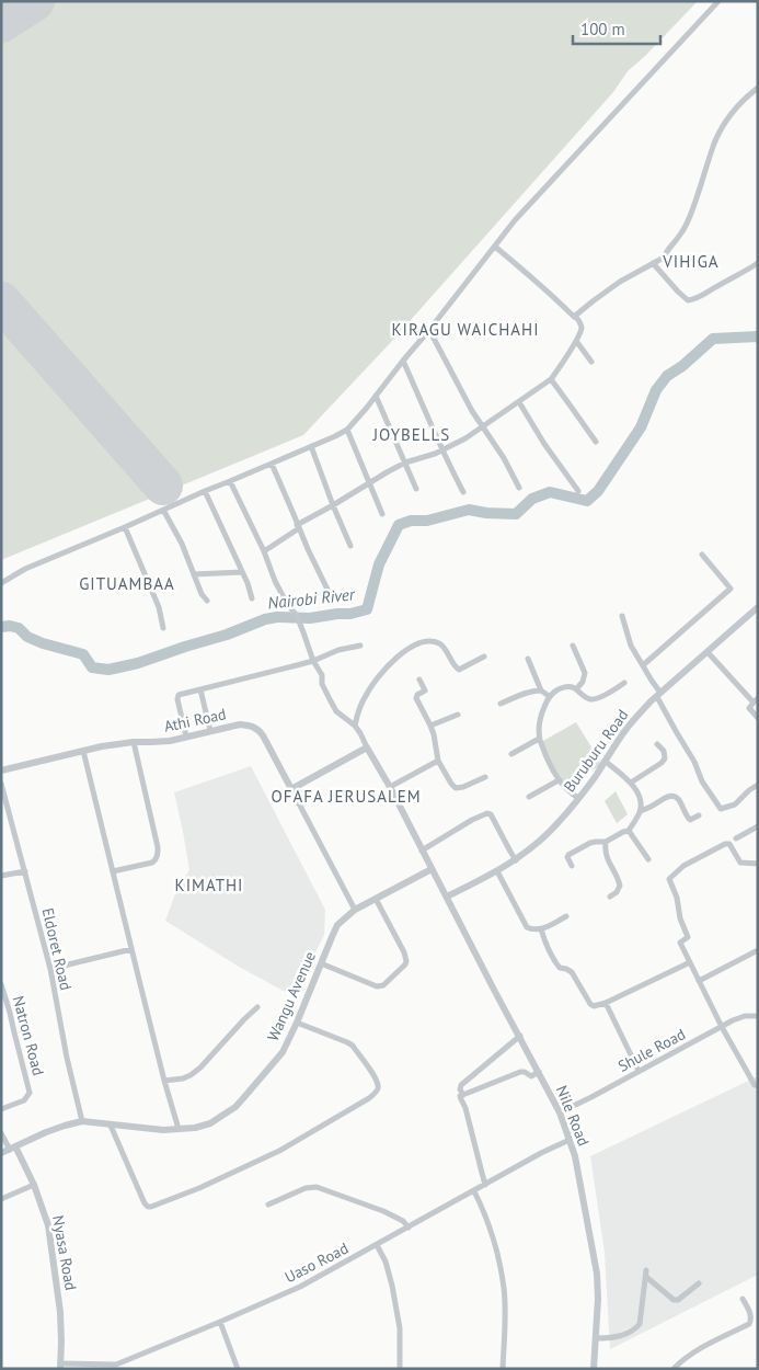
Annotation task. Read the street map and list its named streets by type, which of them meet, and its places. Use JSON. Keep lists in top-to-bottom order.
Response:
{
  "streets": {
    "street": [
      "Athi Road",
      "Buruburu Road",
      "Eldoret Road",
      "Wangu Avenue",
      "Natron Road",
      "Shule Road",
      "Nile Road",
      "Nyasa Road",
      "Uaso Road"
    ]
  },
  "crossings": [
    ["Athi Road", "Wangu Avenue"],
    ["Buruburu Road", "Nile Road"],
    ["Eldoret Road", "Wangu Avenue"],
    ["Wangu Avenue", "Nile Road"],
    ["Wangu Avenue", "Nyasa Road"],
    ["Shule Road", "Nile Road"],
    ["Nile Road", "Uaso Road"],
    ["Nyasa Road", "Uaso Road"]
  ],
  "districts": [
    "VIHIGA",
    "KIRAGU WAICHAHI",
    "JOYBELLS",
    "GITUAMBAA",
    "OFAFA JERUSALEM",
    "KIMATHI"
  ],
  "water": ["Nairobi River"],
  "scale_bar": "100 m"
}
